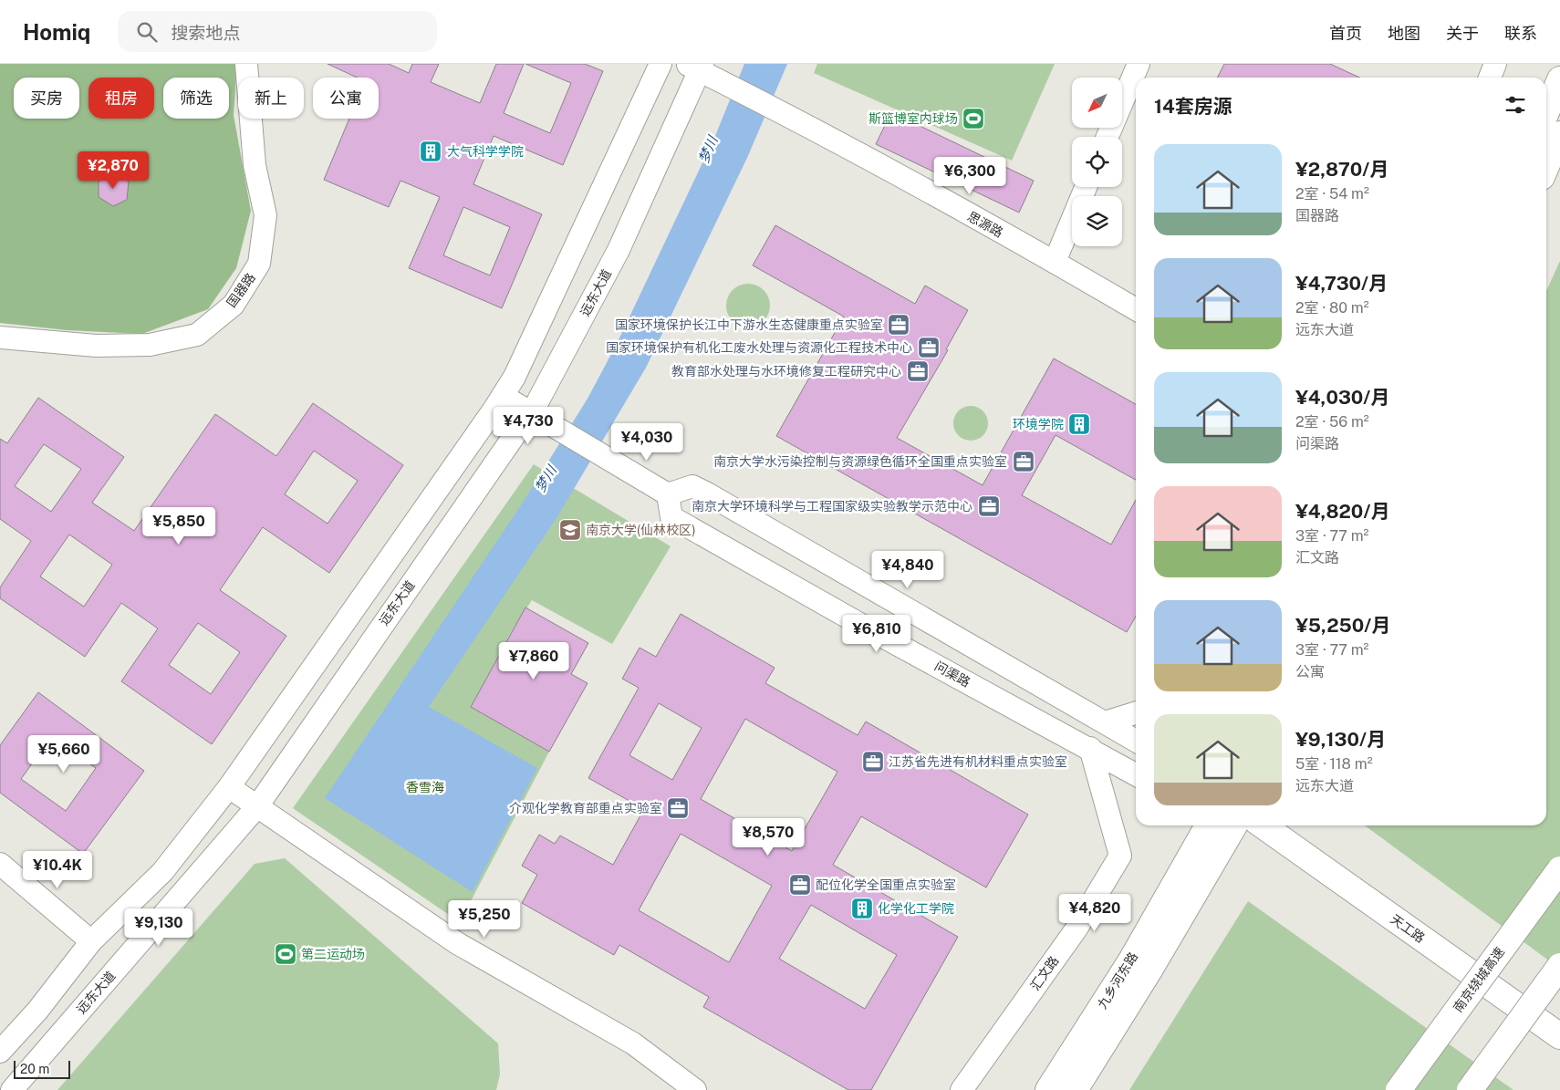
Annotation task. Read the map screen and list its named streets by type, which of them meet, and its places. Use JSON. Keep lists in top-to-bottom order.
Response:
{
  "streets": {
    "main road": ["天工路", "南京绕城高速", "九乡河东路"],
    "street": [
      "思源路",
      "国器路",
      "远东大道",
      "问渠路",
      "汇文路"
    ]
  },
  "crossings": [
    ["思源路", "远东大道"],
    ["问渠路", "汇文路"]
  ],
  "water": ["梦川"],
  "parks": ["香雪海"],
  "places": {
    "sports": ["斯篮博室内球场", "第二运动场"],
    "building": ["大气科学学院", "环境学院", "化学化工学院"],
    "office": [
      "国家环境保护长江中下游水生态健康重点实验室",
      "国家环境保护有机化工废水处理与资源化工程技术中心",
      "教育部水处理与水环境修复工程研究中心",
      "南京大学水污染控制与资源绿色循环全国重点实验室",
      "南京大学环境科学与工程国家级实验教学示范中心",
      "江苏省先进有机材料重点实验室",
      "介观化学教育部重点实验室",
      "配位化学全国重点实验室"
    ],
    "school or university": ["南京大学(仙林校区)"]
  },
  "scale_bar": "20 m",
  "north": "bottom left",
  "page": {
    "header": "Homiq",
    "search": "搜索地点",
    "nav": [
      "首页",
      "地图",
      "关于",
      "联系"
    ],
    "chip": [
      "买房",
      "租房",
      "筛选",
      "新上",
      "公寓"
    ],
    "heading": "14套房源",
    "list": [
      {
        "name": "¥2,870/月",
        "note": "2室 · 54 m² · 国器路"
      },
      {
        "name": "¥4,730/月",
        "note": "2室 · 80 m² · 远东大道"
      },
      {
        "name": "¥4,030/月",
        "note": "2室 · 56 m² · 问渠路"
      },
      {
        "name": "¥4,820/月",
        "note": "3室 · 77 m² · 汇文路"
      },
      {
        "name": "¥5,250/月",
        "note": "3室 · 77 m² · 公寓"
      },
      {
        "name": "¥9,130/月",
        "note": "5室 · 118 m² · 远东大道"
      }
    ],
    "price": [
      "¥2,870",
      "¥6,300",
      "¥4,730",
      "¥4,030",
      "¥5,850",
      "¥4,840",
      "¥6,810",
      "¥7,860",
      "¥5,660",
      "¥8,570",
      "¥10.4K",
      "¥4,820",
      "¥5,250",
      "¥9,130"
    ],
    "scale": "20 m"
  }
}
